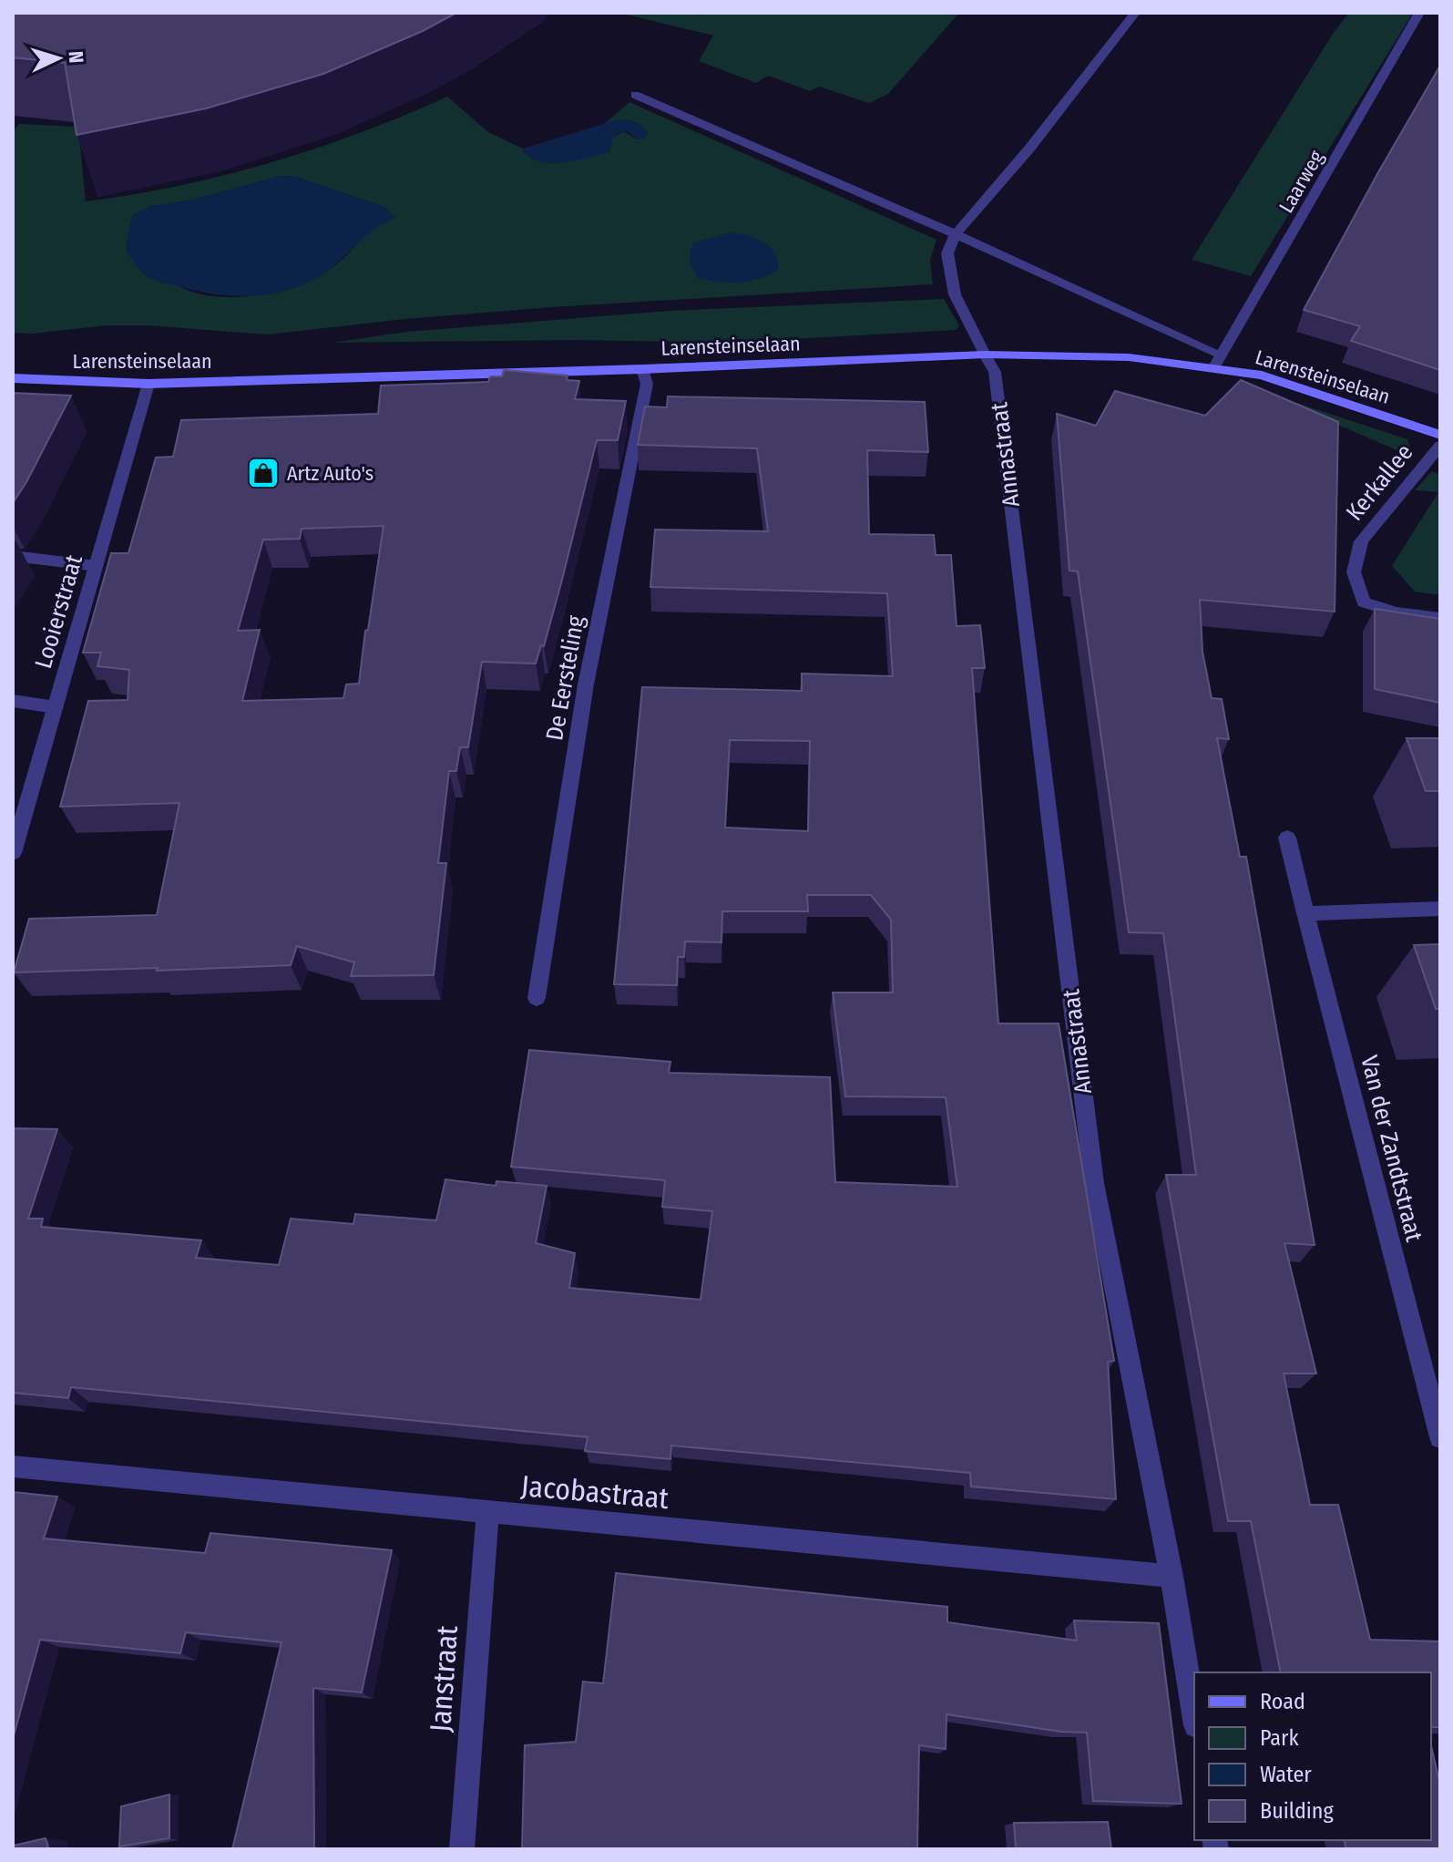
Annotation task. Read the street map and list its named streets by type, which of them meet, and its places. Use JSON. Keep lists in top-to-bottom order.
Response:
{
  "streets": {
    "main road": ["Larensteinselaan"],
    "street": [
      "Laarweg",
      "Annastraat",
      "Kerkallee",
      "Looierstraat",
      "De Eersteling",
      "Van der Zandtstraat",
      "Jacobastraat",
      "Janstraat"
    ]
  },
  "crossings": [
    ["Laarweg", "Larensteinselaan"],
    ["Larensteinselaan", "Annastraat"],
    ["Larensteinselaan", "Looierstraat"],
    ["Larensteinselaan", "De Eersteling"],
    ["Annastraat", "Jacobastraat"],
    ["Jacobastraat", "Janstraat"]
  ],
  "places": {
    "shop": ["Artz Auto's"]
  },
  "legend": [
    "Road",
    "Park",
    "Water",
    "Building"
  ],
  "north": "right"
}
